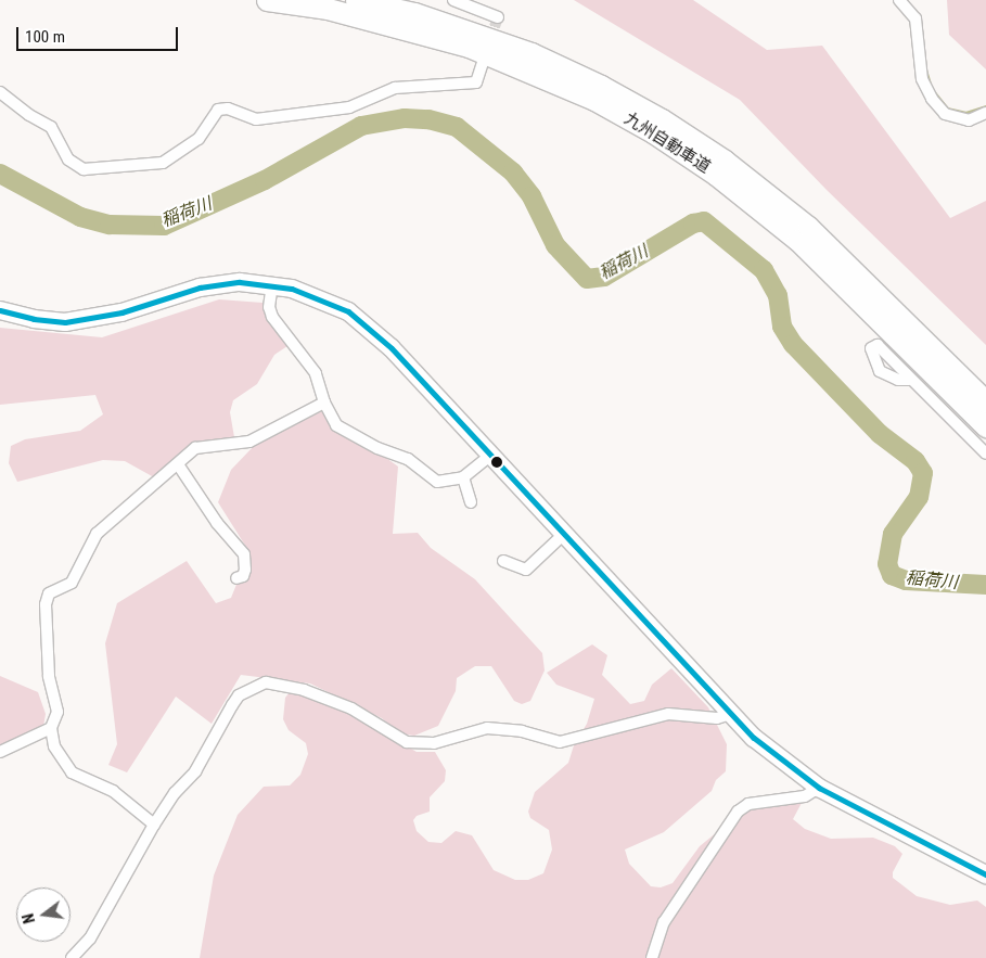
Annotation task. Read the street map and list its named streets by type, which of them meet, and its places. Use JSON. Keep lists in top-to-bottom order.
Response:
{
  "streets": {
    "highway": ["九州自動車道"]
  },
  "water": ["稲荷川"],
  "scale_bar": "100 m",
  "north": "left"
}
